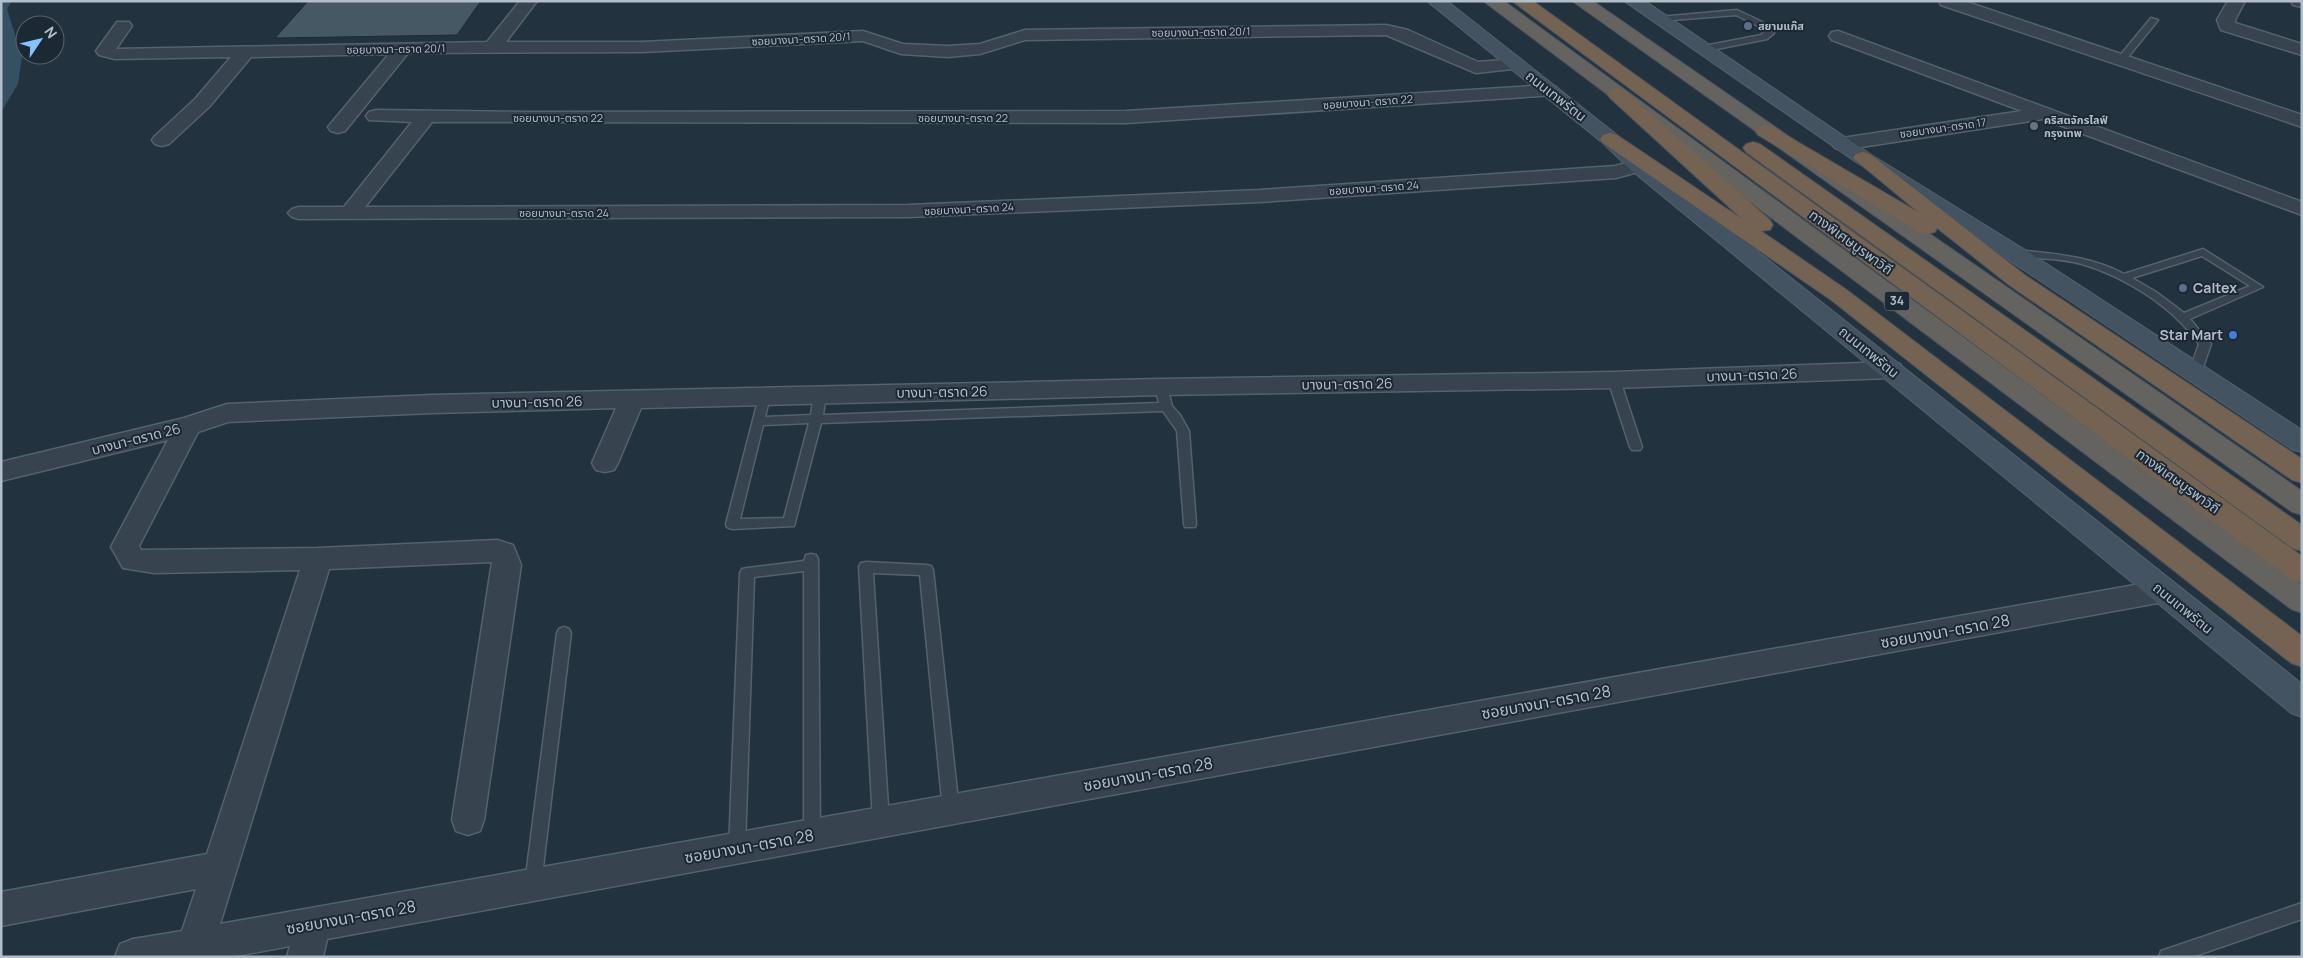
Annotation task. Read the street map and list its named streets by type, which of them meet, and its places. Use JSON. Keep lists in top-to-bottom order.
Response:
{
  "streets": {
    "highway": ["ทางพิเศษบูรพาวิถี", "34"],
    "main road": ["ถนนเทพรัตน"],
    "street": [
      "ซอยบางนา-ตราด 20/1",
      "ซอยบางนา-ตราด 22",
      "ซอยบางนา-ตราด 17",
      "ซอยบางนา-ตราด 24",
      "บางนา-ตราด 26",
      "ซอยบางนา-ตราด 28"
    ]
  },
  "crossings": [
    ["ซอยบางนา-ตราด 20/1", "ถนนเทพรัตน"],
    ["ถนนเทพรัตน", "ซอยบางนา-ตราด 22"],
    ["ถนนเทพรัตน", "ซอยบางนา-ตราด 24"],
    ["ถนนเทพรัตน", "บางนา-ตราด 26"],
    ["ถนนเทพรัตน", "ซอยบางนา-ตราด 28"]
  ],
  "places": [
    "สยามแก๊ส",
    "คริสตจักรไลฟ์ กรุงเทพ",
    "Caltex",
    "Star Mart"
  ],
  "north": "top right"
}
